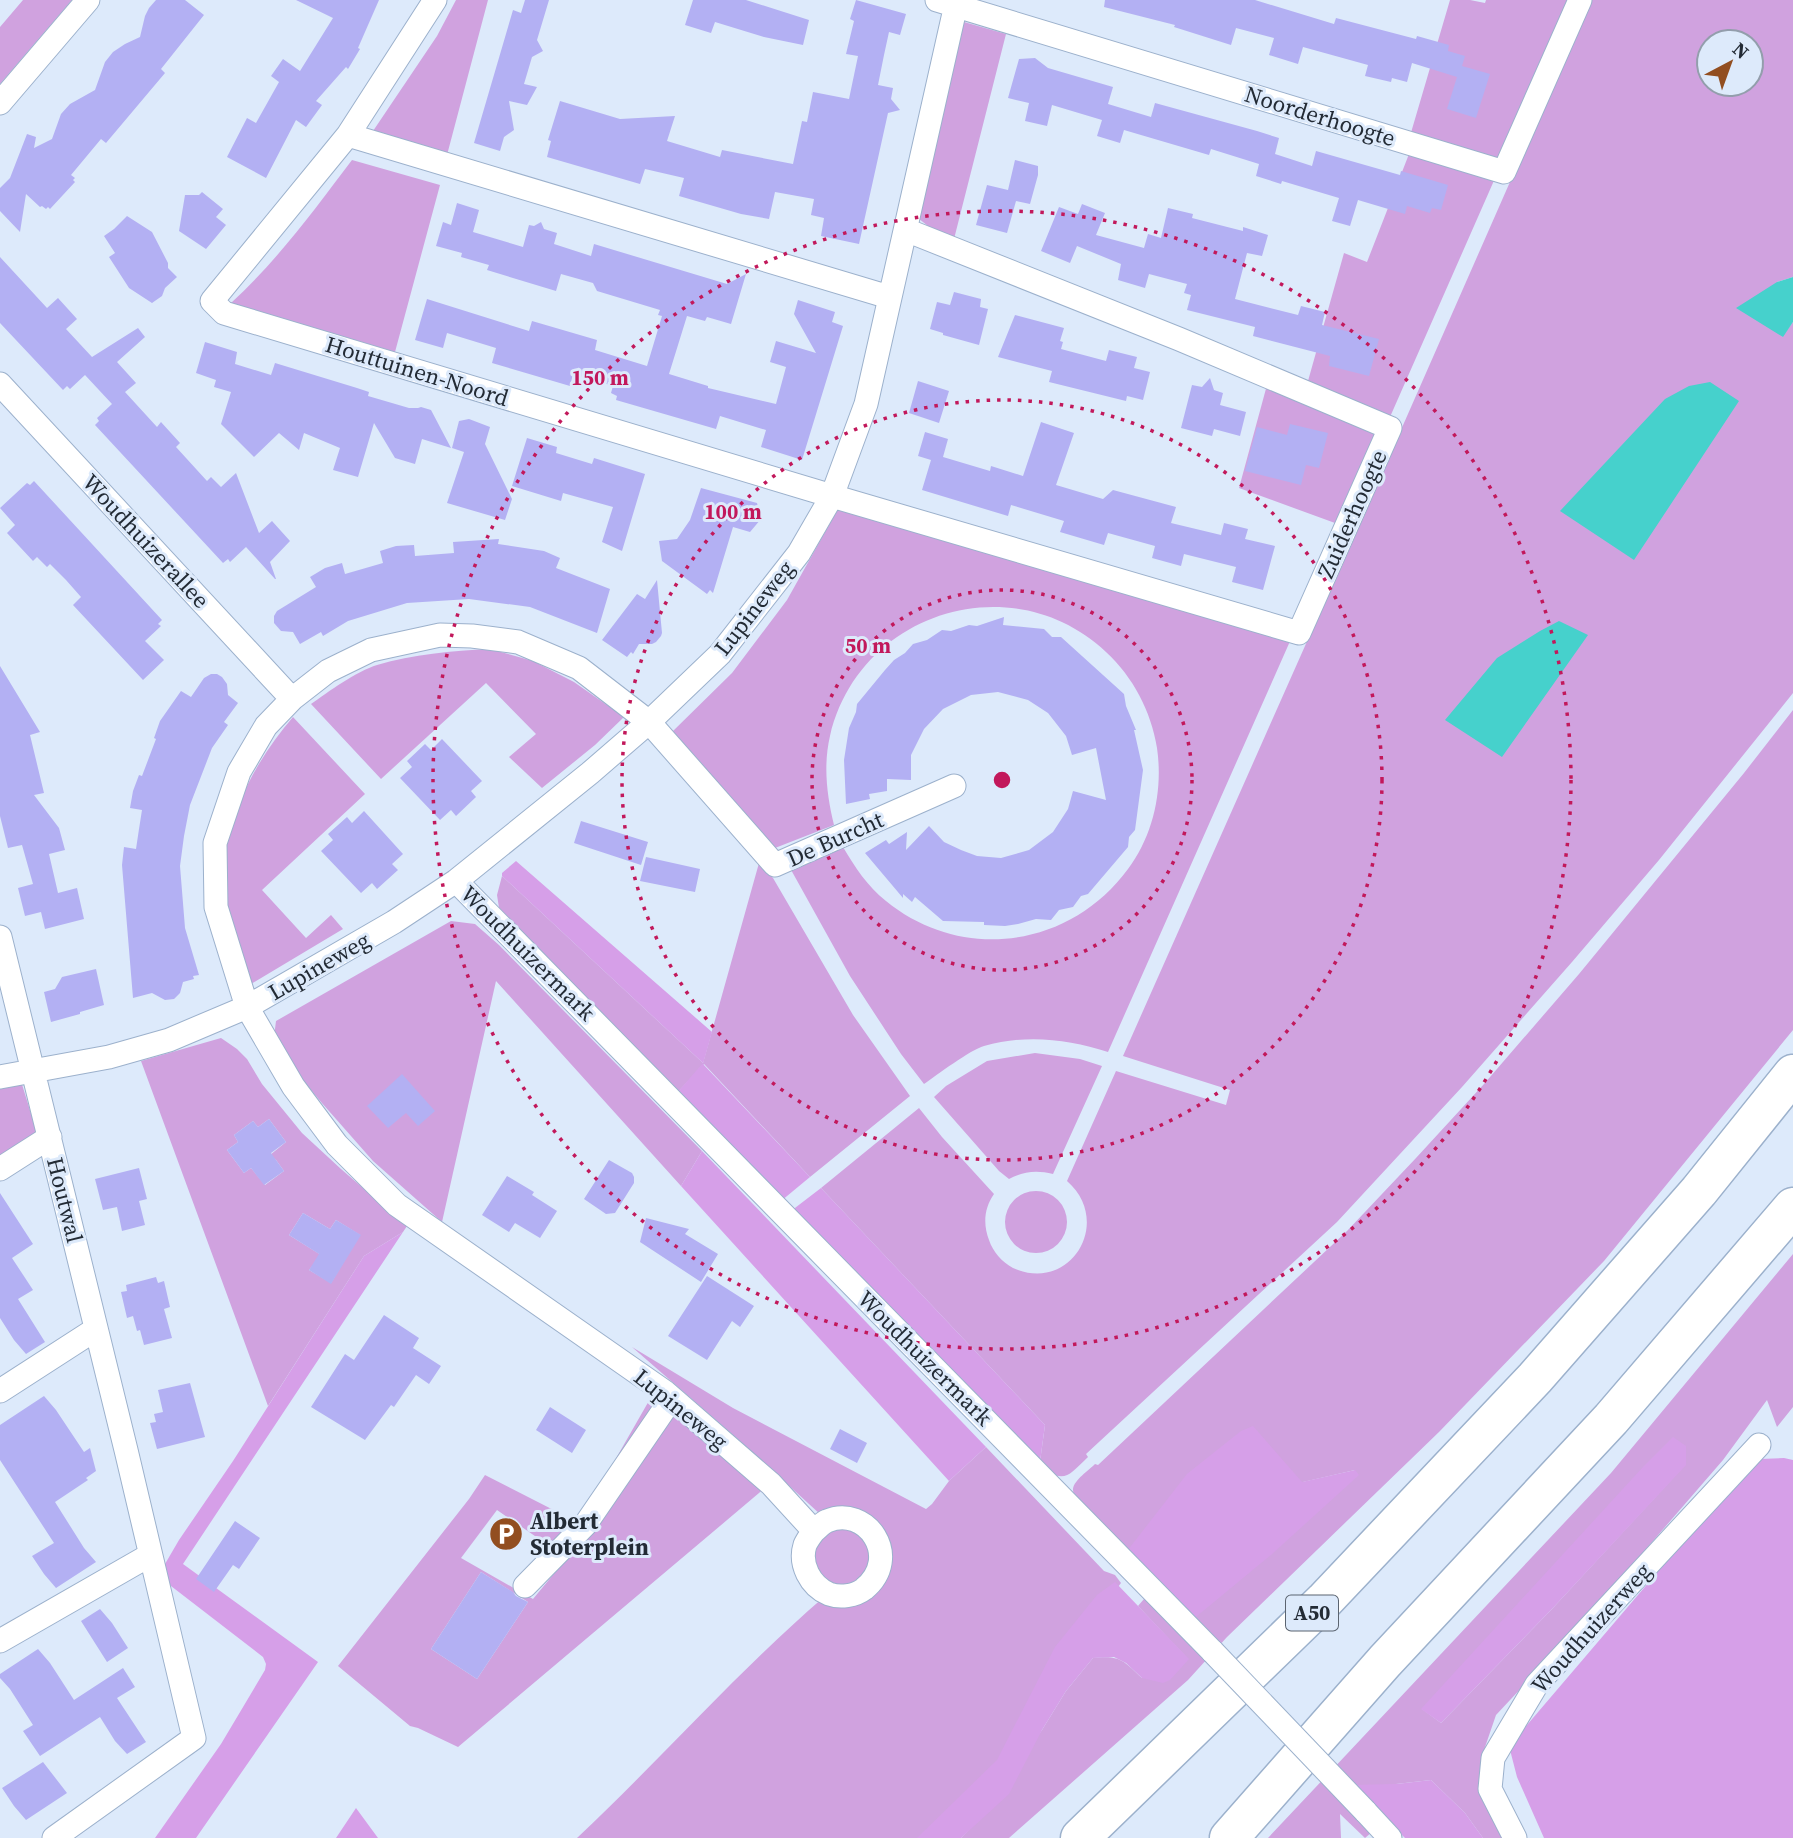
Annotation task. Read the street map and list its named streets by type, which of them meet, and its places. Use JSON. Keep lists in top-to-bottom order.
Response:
{
  "streets": {
    "highway": ["A50"],
    "street": [
      "Noorderhoogte",
      "Houttuinen-Noord",
      "Zuiderhoogte",
      "Woudhuizerallee",
      "Lupineweg",
      "De Burcht",
      "Woudhuizermark",
      "Houtwal",
      "Woudhuizerweg"
    ]
  },
  "crossings": [
    ["Noorderhoogte", "Lupineweg"],
    ["Houttuinen-Noord", "Zuiderhoogte"],
    ["Houttuinen-Noord", "Lupineweg"],
    ["Zuiderhoogte", "Lupineweg"],
    ["Lupineweg", "De Burcht"],
    ["Lupineweg", "Woudhuizermark"],
    ["Lupineweg", "Houtwal"]
  ],
  "places": {
    "parking": ["Albert Stoterplein"]
  },
  "north": "top right",
  "rings": ["150 m", "100 m", "50 m"]
}
